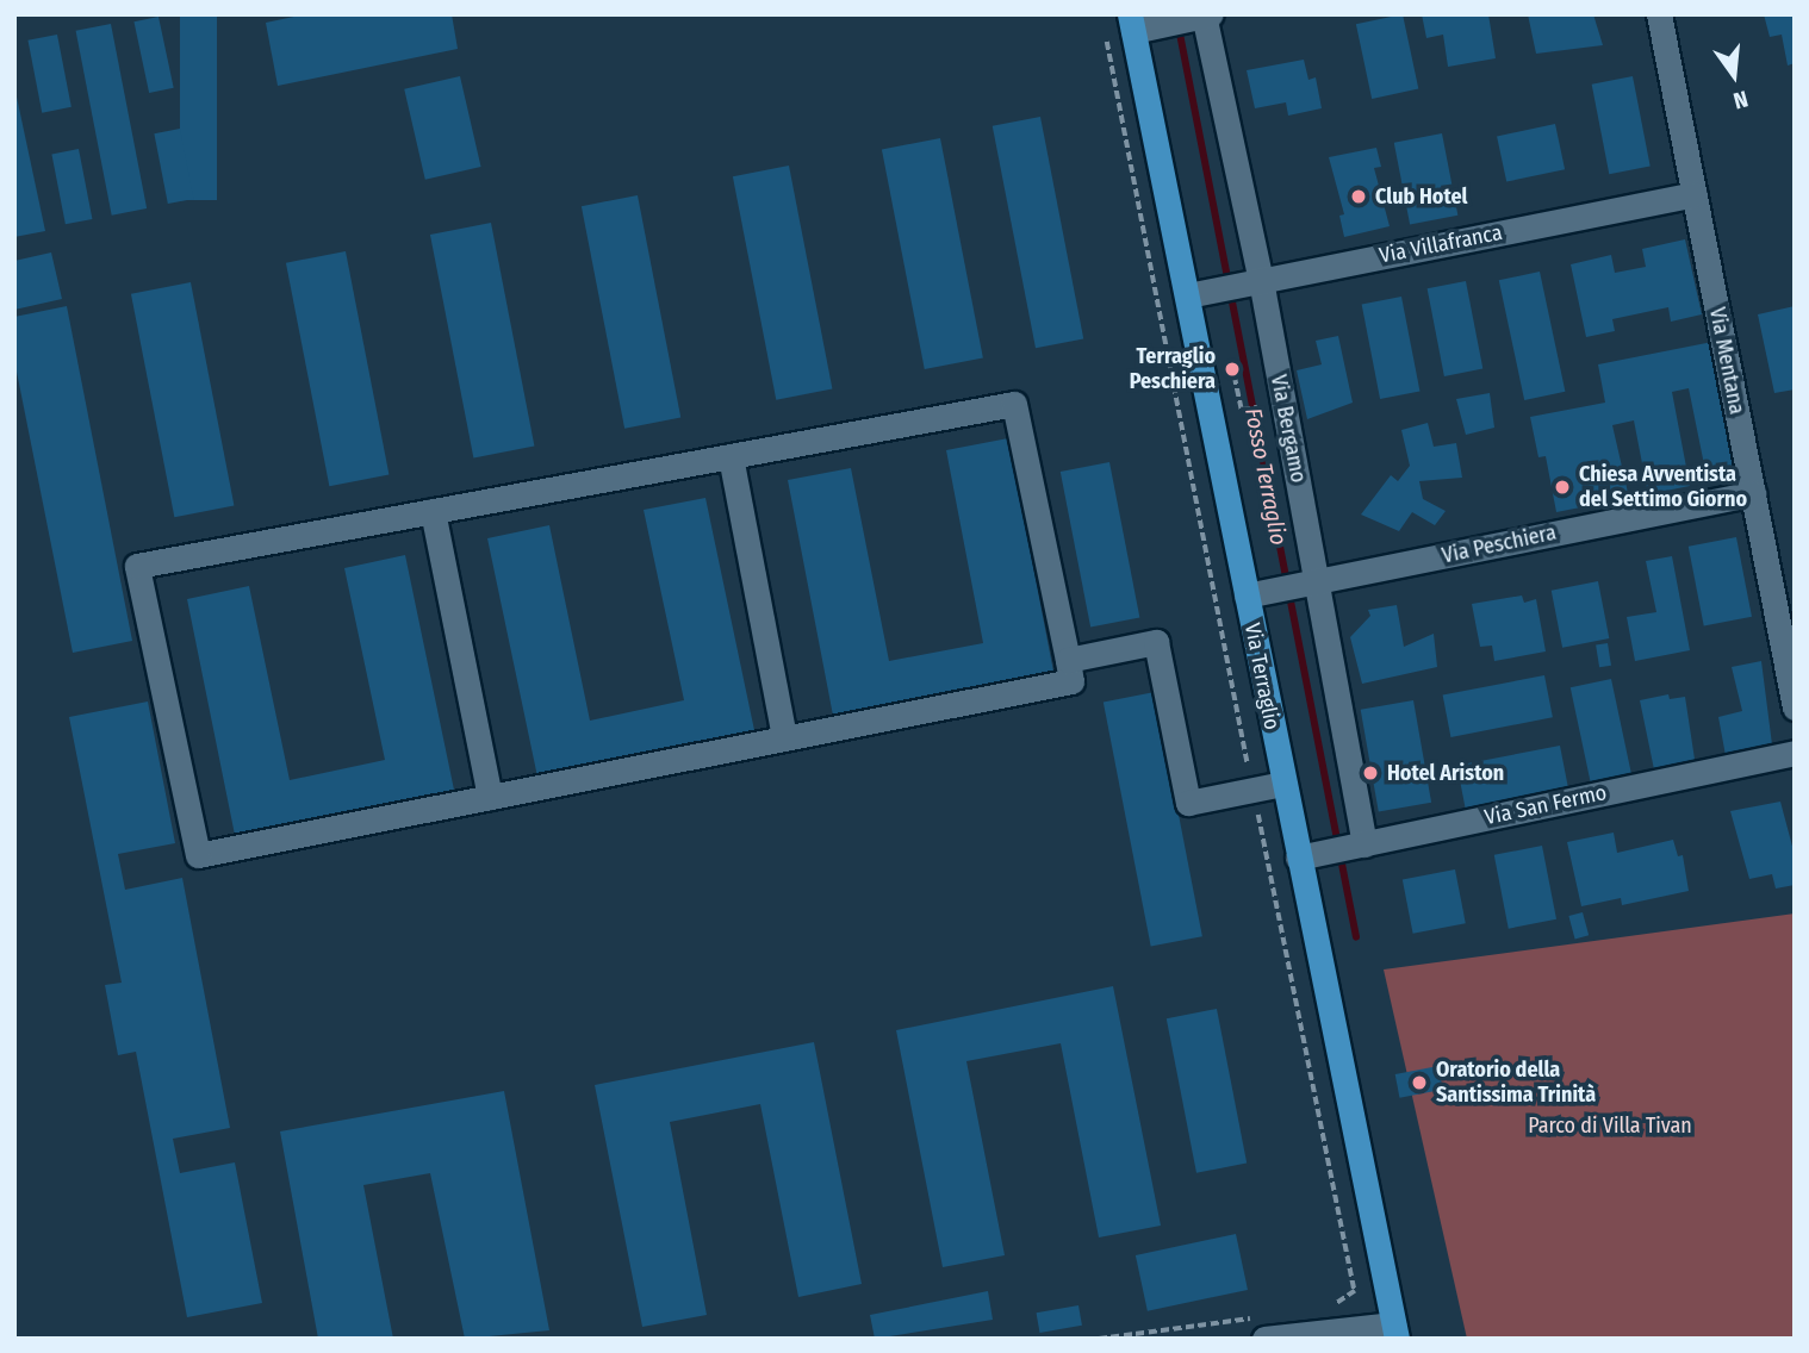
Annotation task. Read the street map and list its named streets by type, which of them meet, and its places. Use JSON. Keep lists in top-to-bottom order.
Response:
{
  "streets": {
    "main road": ["Via Terraglio"],
    "street": [
      "Via Villafranca",
      "Via Mentana",
      "Via Bergamo",
      "Via Peschiera",
      "Via San Fermo"
    ]
  },
  "crossings": [
    ["Via Villafranca", "Via Mentana"],
    ["Via Villafranca", "Via Bergamo"],
    ["Via Villafranca", "Via Terraglio"],
    ["Via Mentana", "Via Peschiera"],
    ["Via Bergamo", "Via Peschiera"],
    ["Via Bergamo", "Via San Fermo"],
    ["Via Peschiera", "Via Terraglio"],
    ["Via Terraglio", "Via San Fermo"]
  ],
  "water": ["Fosso Terraglio"],
  "parks": ["Parco di Villa Tivan"],
  "places": [
    "Club Hotel",
    "Terraglio Peschiera",
    "Chiesa Avventista del Settimo Giorno",
    "Hotel Ariston",
    "Oratorio della Santissima Trinità"
  ],
  "north": "bottom"
}
